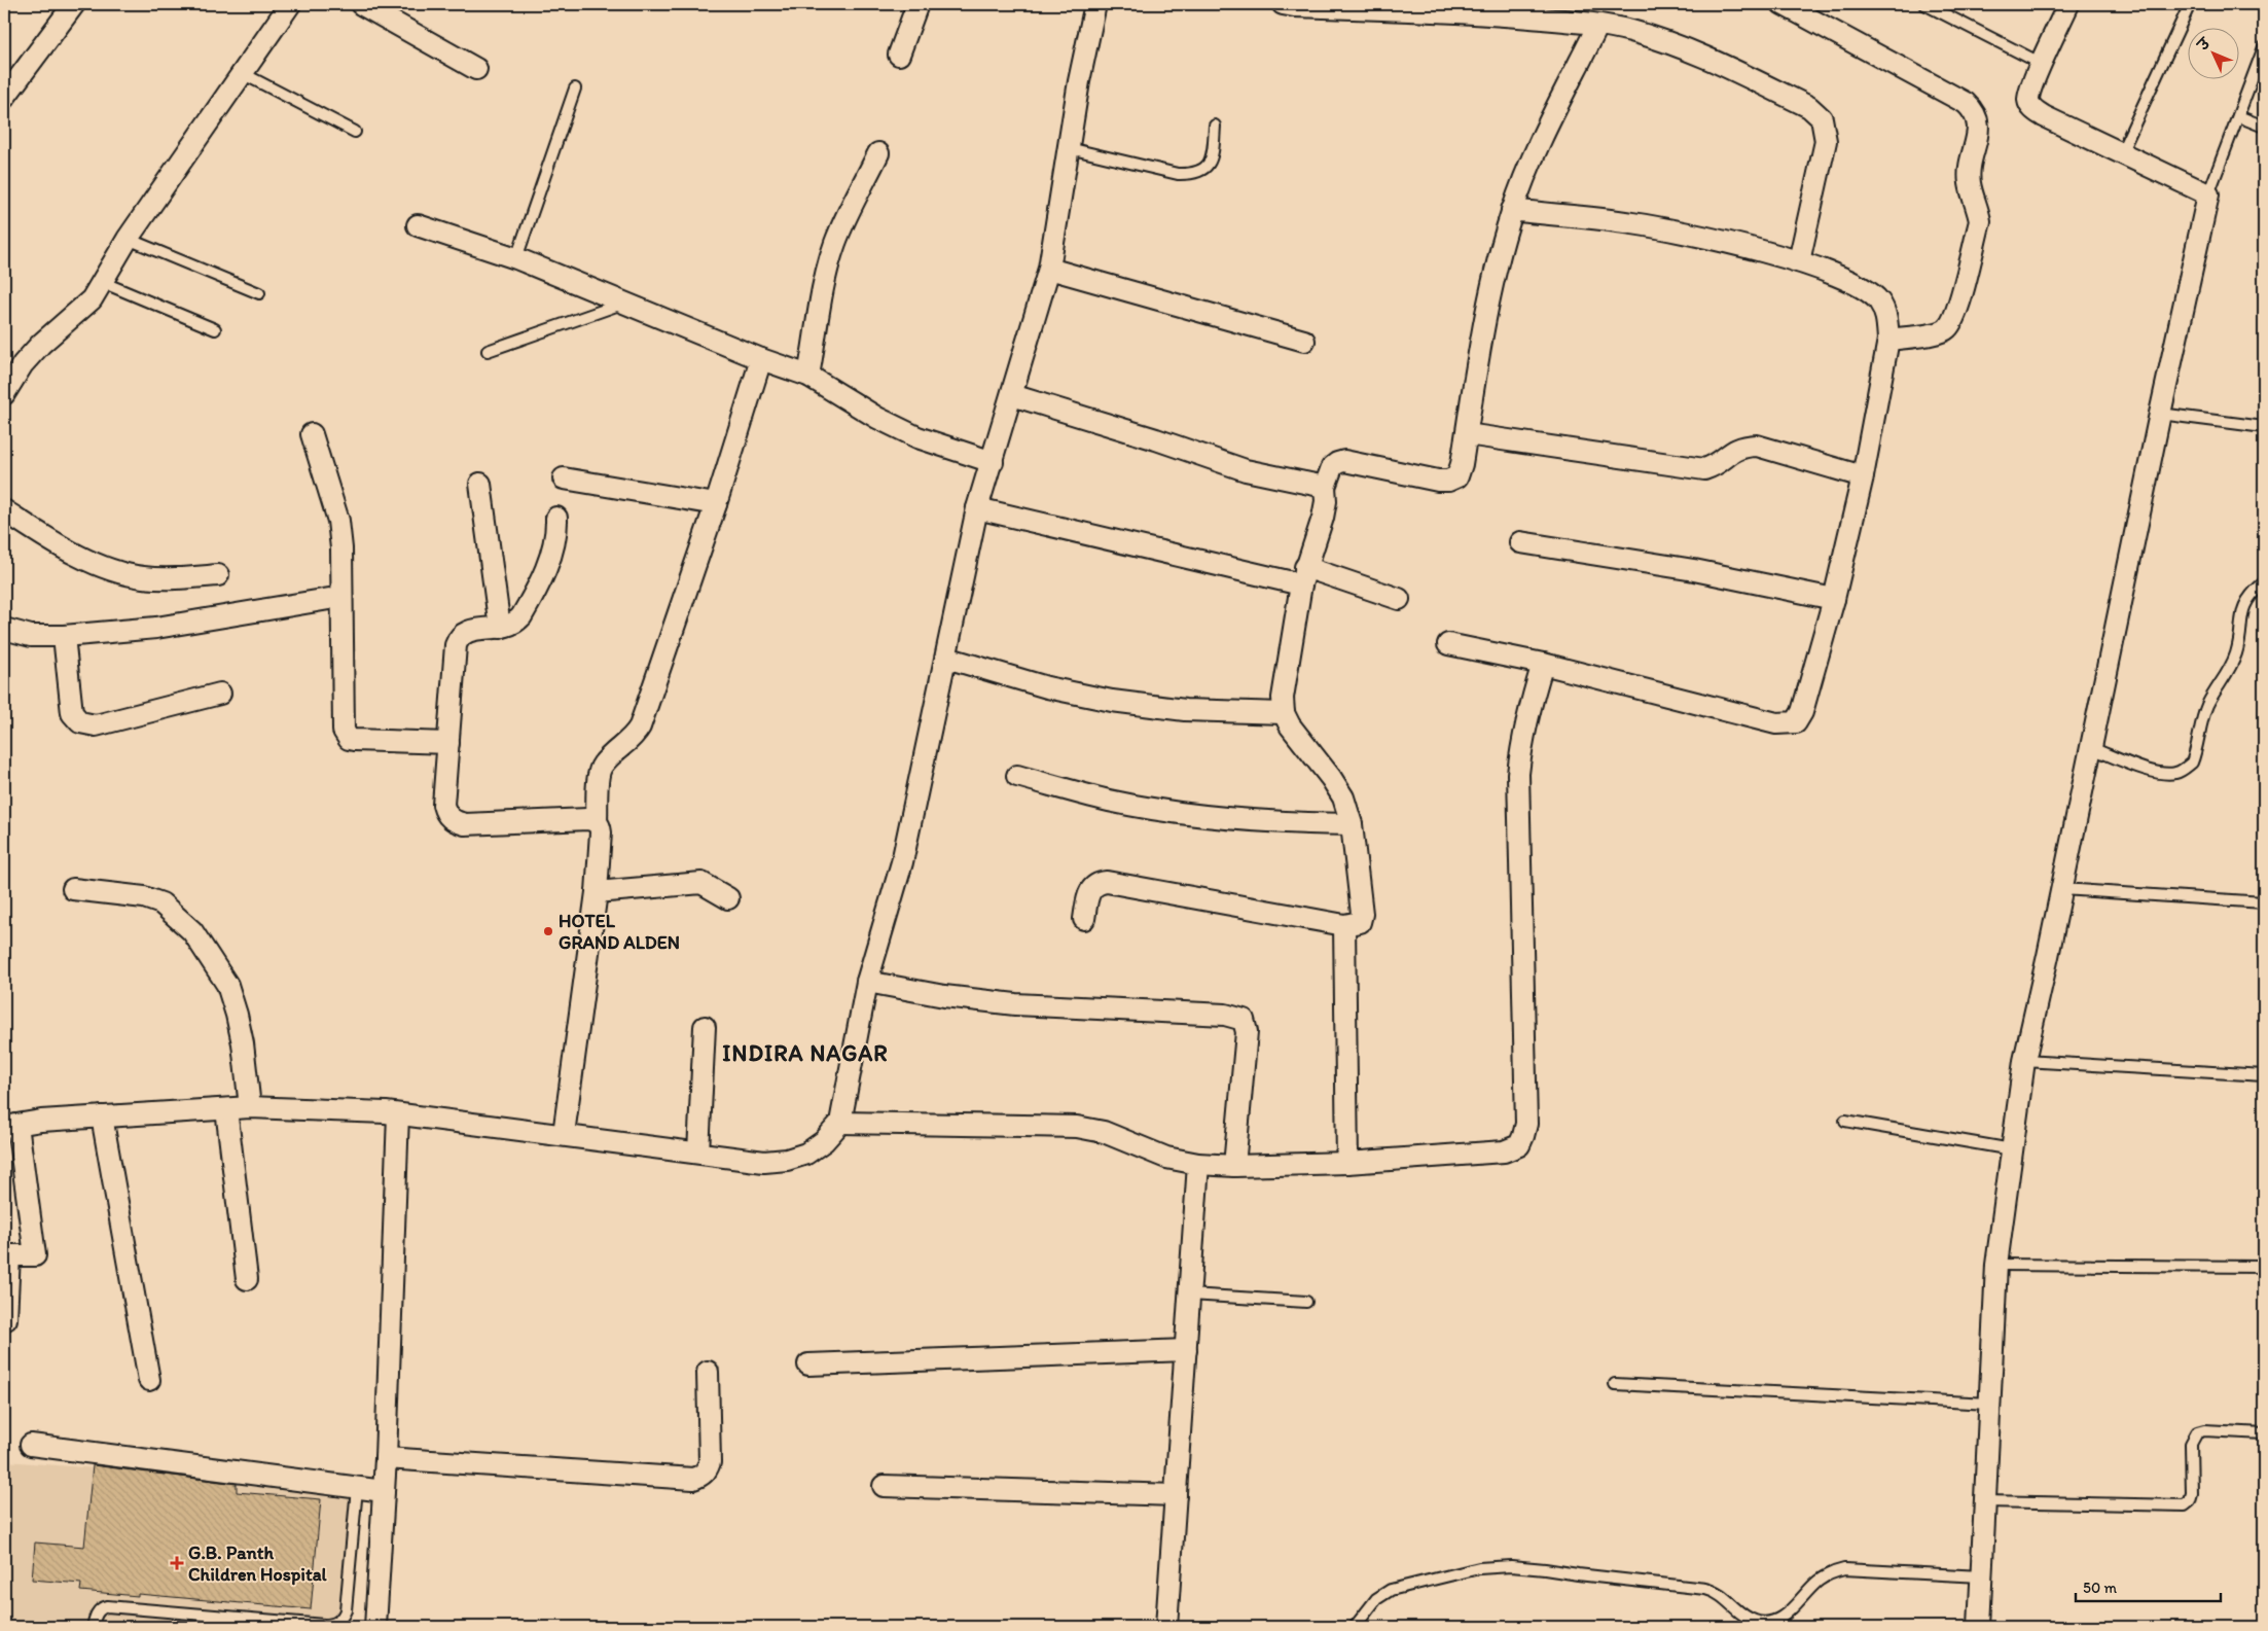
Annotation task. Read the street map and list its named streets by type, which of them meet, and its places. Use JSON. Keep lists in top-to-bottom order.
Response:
{
  "districts": ["INDIRA NAGAR"],
  "places": {
    "other": ["HOTEL GRAND ALDEN"],
    "health": ["G.B. Panth Children Hospital"]
  },
  "scale_bar": "50 m",
  "north": "top left"
}
